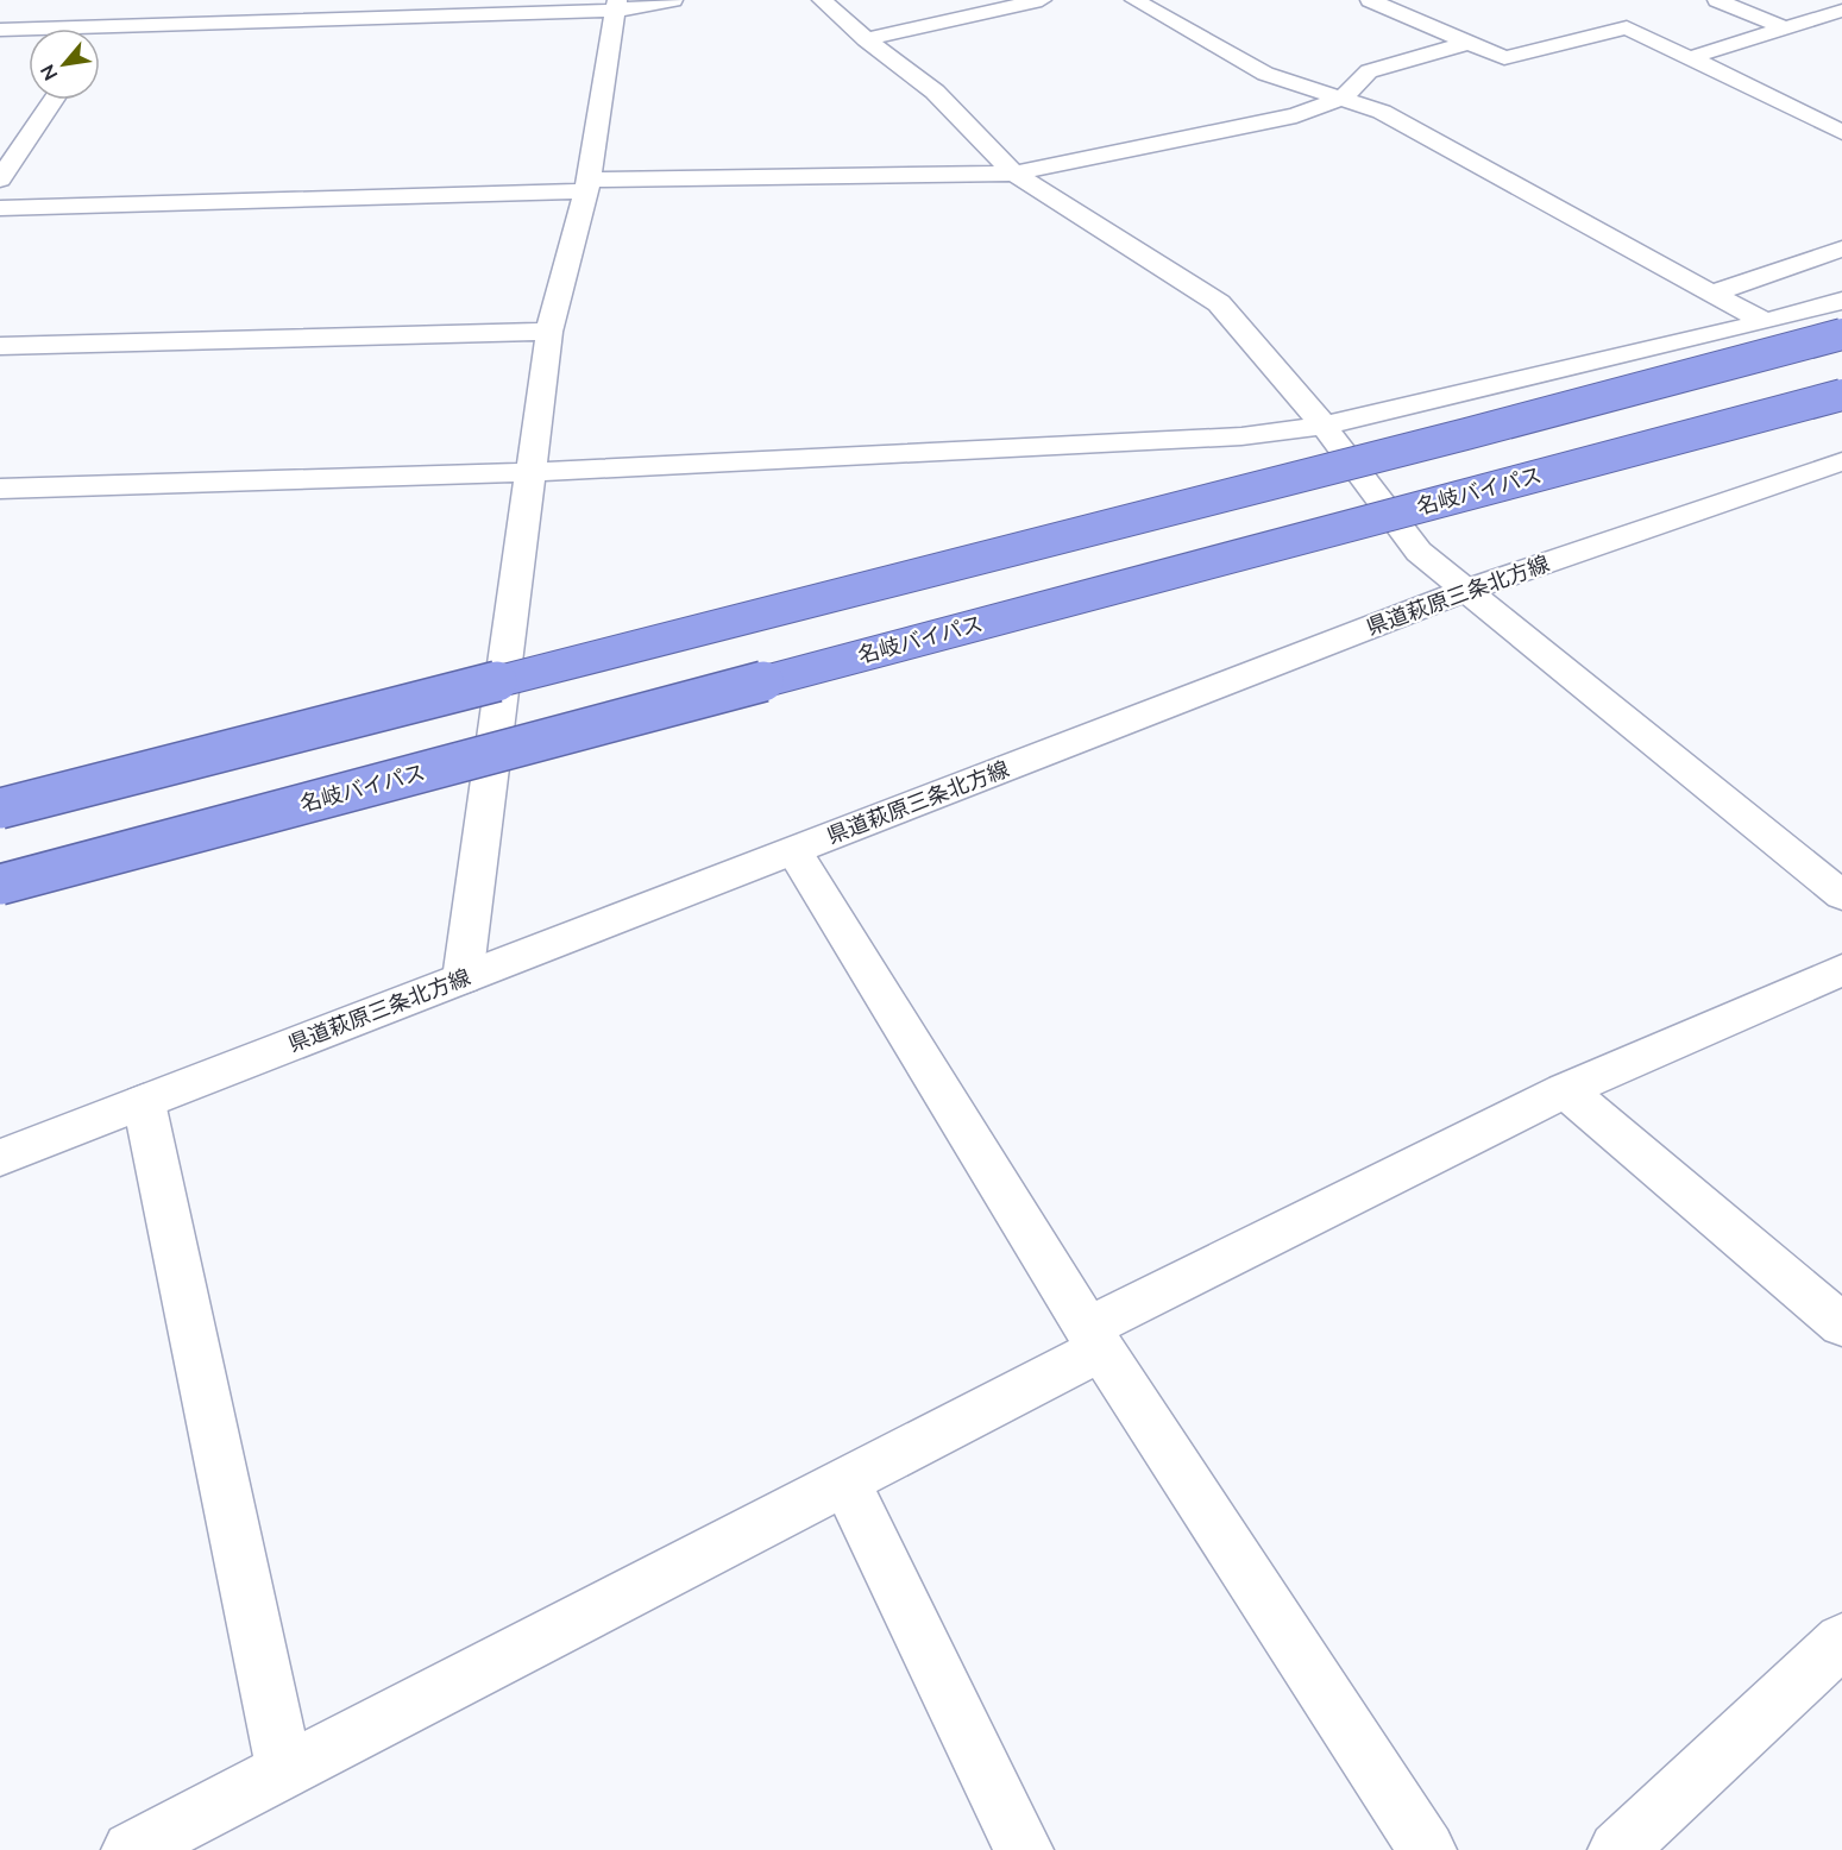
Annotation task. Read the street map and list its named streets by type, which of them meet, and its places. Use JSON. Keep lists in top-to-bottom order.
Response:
{
  "streets": {
    "highway": ["名岐バイパス"],
    "street": ["県道萩原三条北方線"]
  },
  "north": "bottom left"
}
